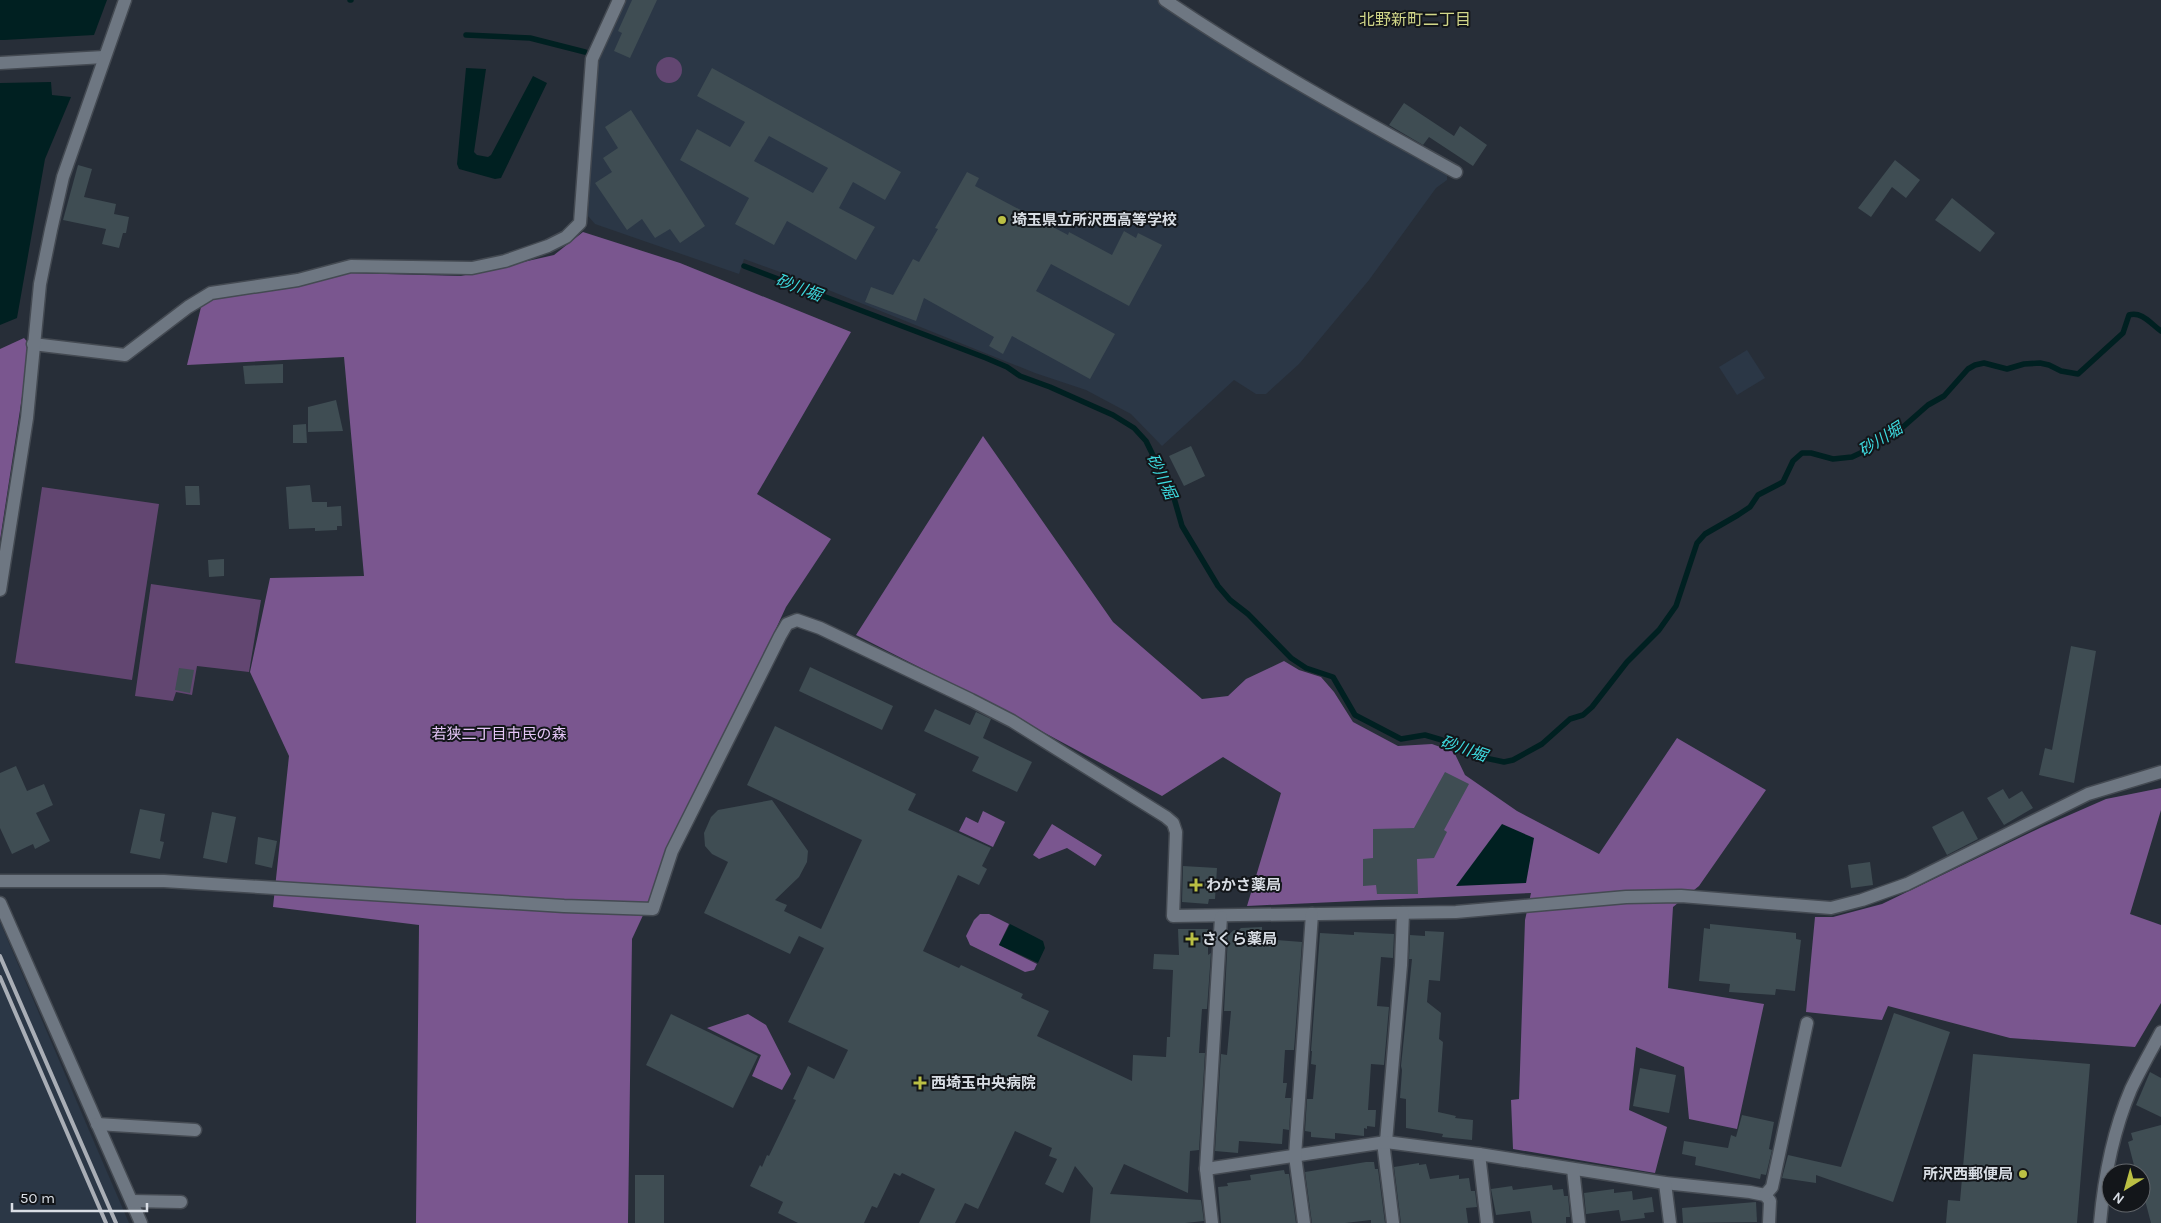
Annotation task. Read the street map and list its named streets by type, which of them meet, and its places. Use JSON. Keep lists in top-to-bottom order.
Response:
{
  "districts": ["北野新町二丁目"],
  "water": ["砂川堀"],
  "parks": ["若狭二丁目市民の森"],
  "places": {
    "other": ["埼玉県立所沢西高等学校", "所沢西郵便局"],
    "health": ["わかさ薬局", "さくら薬局", "西埼玉中央病院"]
  },
  "scale_bar": "50 m",
  "north": "bottom left"
}
